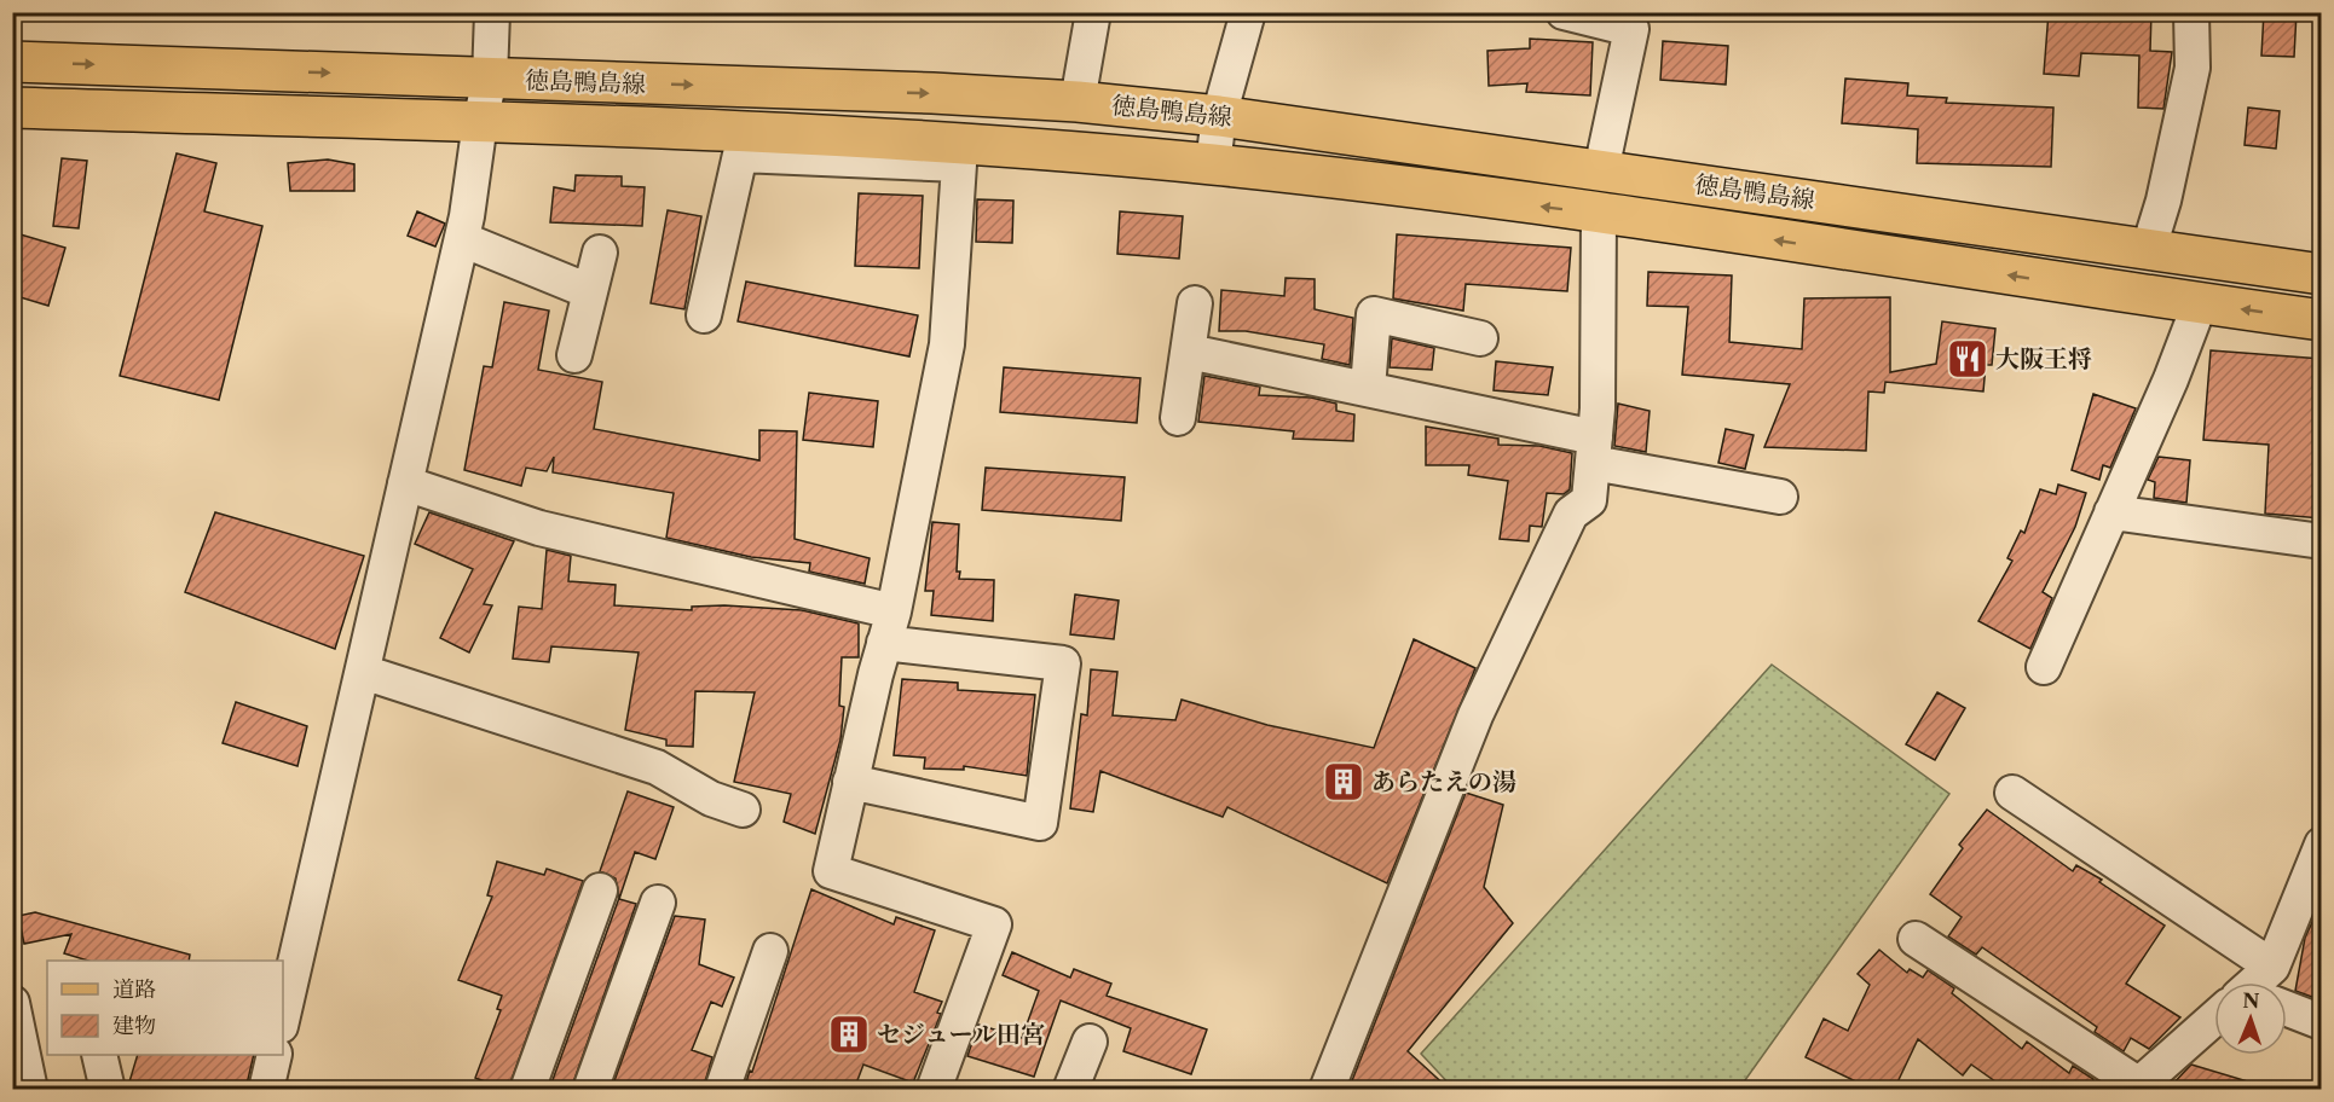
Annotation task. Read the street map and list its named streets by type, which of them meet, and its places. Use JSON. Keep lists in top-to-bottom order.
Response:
{
  "streets": {
    "main road": ["徳島鴨島線"]
  },
  "places": {
    "restaurant": ["大阪王将"],
    "building": ["あらたえの湯", "セジュール田宮"]
  },
  "legend": ["道路", "建物"],
  "north": "top"
}
